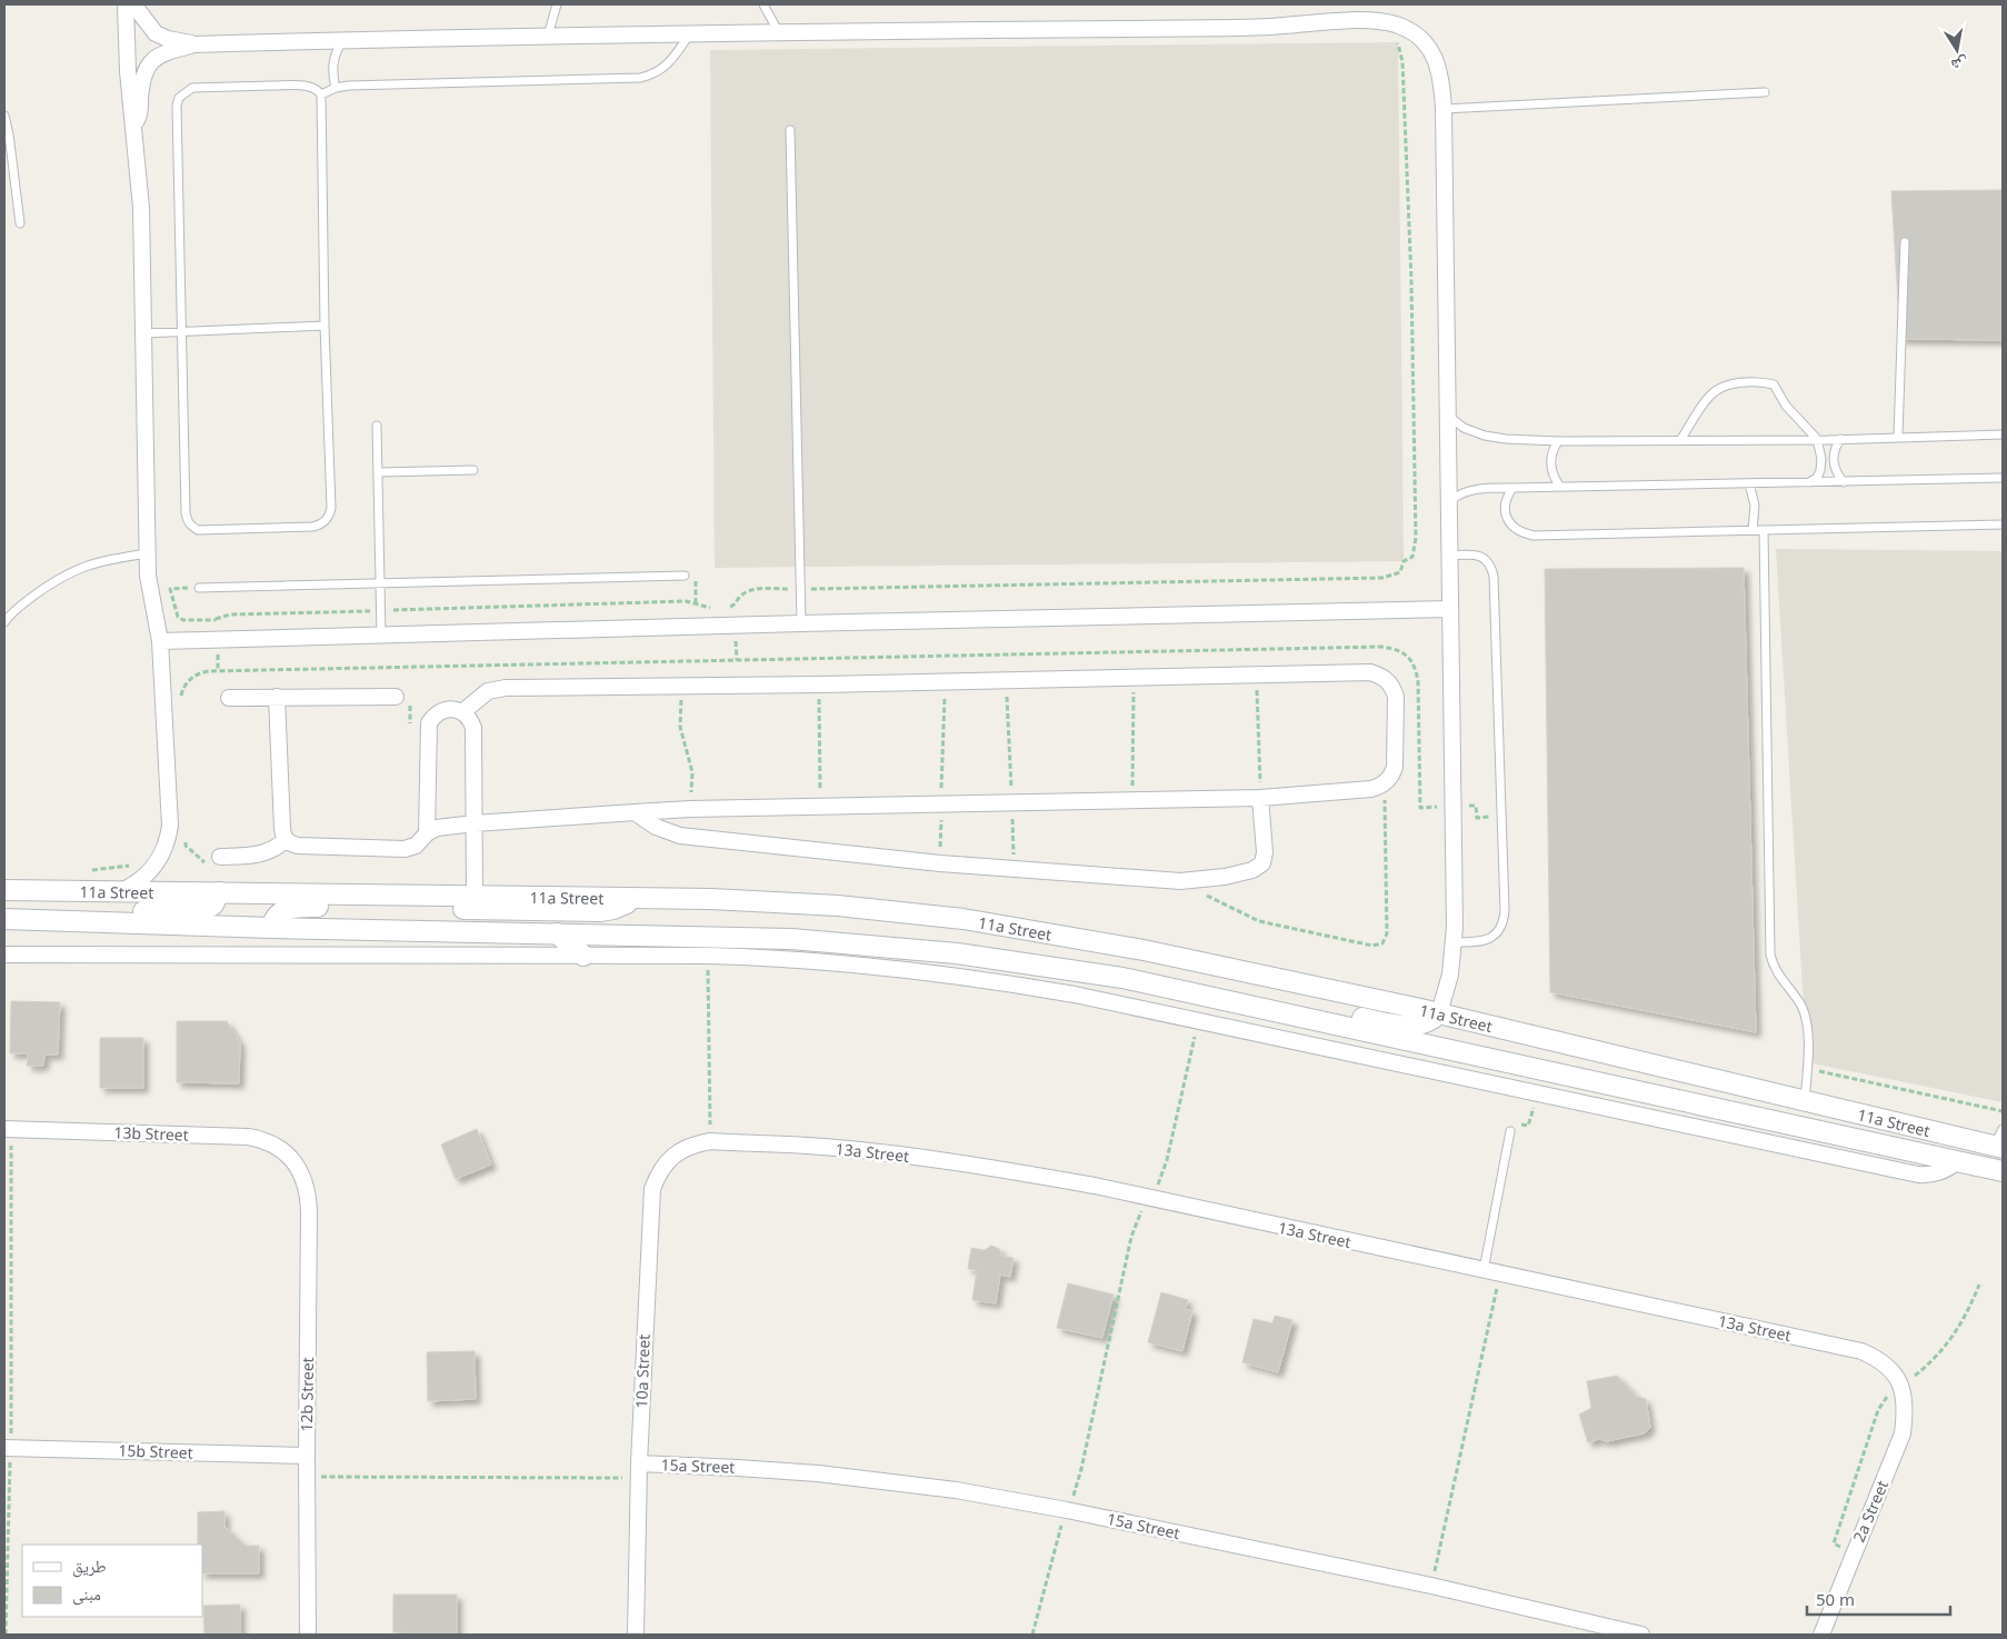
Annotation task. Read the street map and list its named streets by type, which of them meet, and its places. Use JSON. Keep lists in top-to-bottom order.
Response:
{
  "streets": {
    "street": [
      "11a Street",
      "13b Street",
      "13a Street",
      "10a Street",
      "12b Street",
      "15b Street",
      "15a Street",
      "2a Street"
    ]
  },
  "crossings": [
    ["13b Street", "12b Street"],
    ["13a Street", "10a Street"],
    ["13a Street", "2a Street"],
    ["10a Street", "15a Street"],
    ["12b Street", "15b Street"]
  ],
  "legend": ["طريق", "مبنى"],
  "scale_bar": "50 m",
  "north": "bottom"
}
